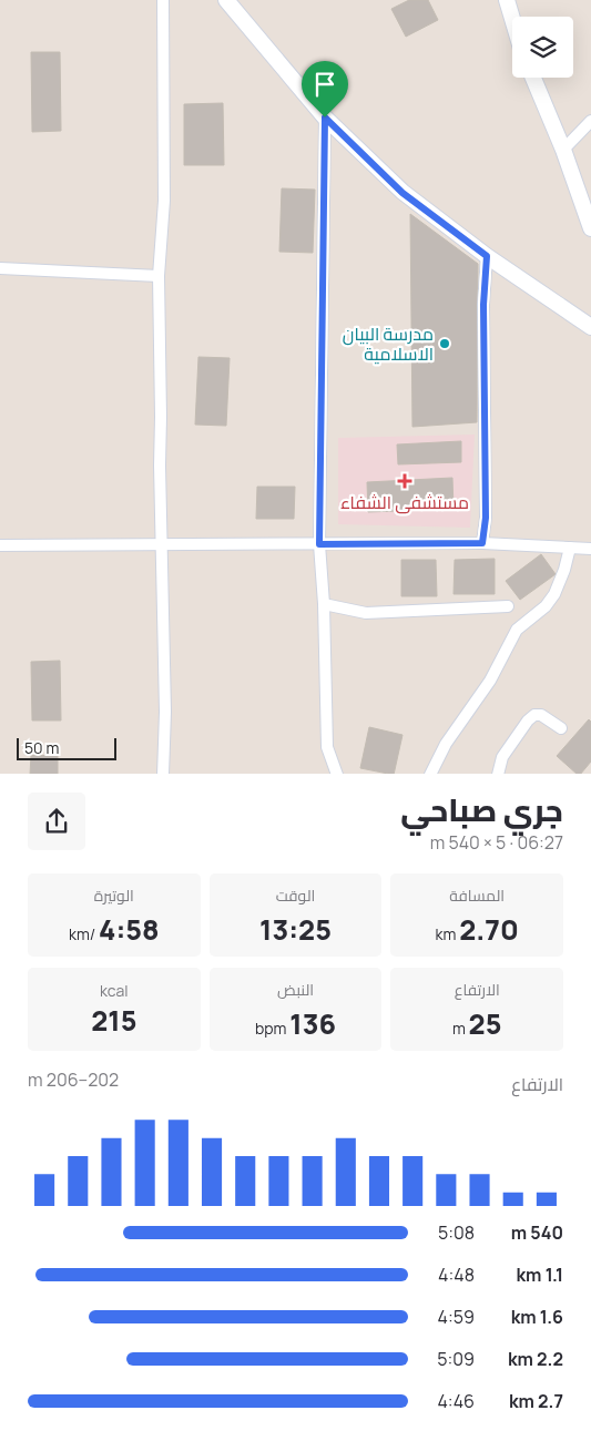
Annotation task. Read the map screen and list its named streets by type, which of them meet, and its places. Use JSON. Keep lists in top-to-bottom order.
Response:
{
  "places": {
    "other": ["مدرسة البيان الاسلامية"],
    "health": ["مستشفى الشفاء"]
  },
  "scale_bar": "50 m",
  "page": {
    "scale": "50 m",
    "heading": ["جري صباحي", "06:27 · 5 × 540 m"],
    "stats": [
      ["المسافة", "2.70 km"],
      ["الوقت", "13:25"],
      ["الوتيرة", "4:58 /km"],
      ["الارتفاع", "25 m"],
      ["النبض", "136 bpm"],
      ["kcal", "215"]
    ],
    "chart": ["الارتفاع", "202–206 m"],
    "list": [
      {
        "name": "540 m",
        "note": "5:08"
      },
      {
        "name": "1.1 km",
        "note": "4:48"
      },
      {
        "name": "1.6 km",
        "note": "4:59"
      },
      {
        "name": "2.2 km",
        "note": "5:09"
      },
      {
        "name": "2.7 km",
        "note": "4:46"
      }
    ]
  }
}
